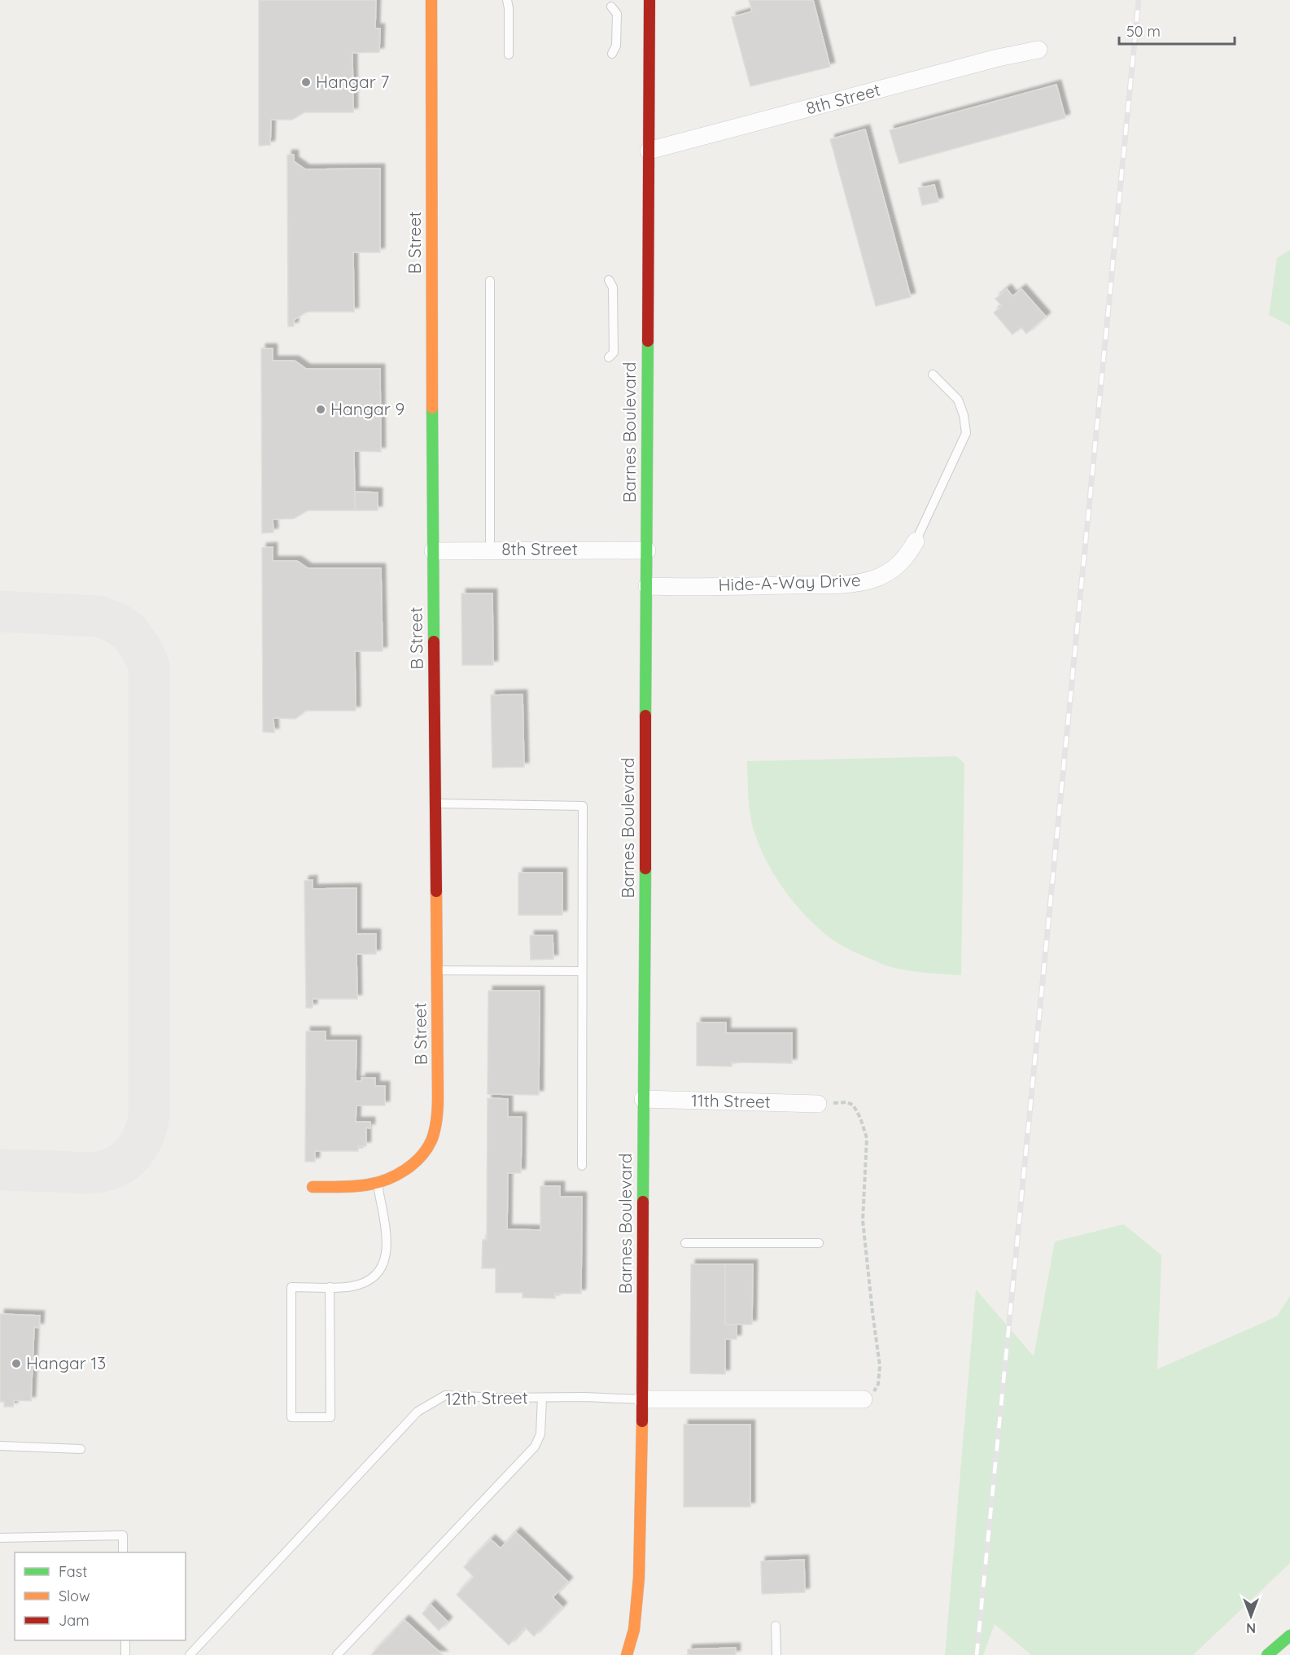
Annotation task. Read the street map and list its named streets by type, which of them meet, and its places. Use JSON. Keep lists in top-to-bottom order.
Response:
{
  "streets": {
    "main road": ["B Street", "Barnes Boulevard"],
    "street": [
      "8th Street",
      "Hide-A-Way Drive",
      "11th Street",
      "12th Street"
    ]
  },
  "crossings": [
    ["8th Street", "B Street"],
    ["8th Street", "Barnes Boulevard"],
    ["Barnes Boulevard", "Hide-A-Way Drive"],
    ["Barnes Boulevard", "11th Street"],
    ["Barnes Boulevard", "12th Street"]
  ],
  "places": ["Hangar 7", "Hangar 9", "Hangar 13"],
  "legend": ["Fast", "Slow", "Jam"],
  "scale_bar": "50 m",
  "north": "bottom"
}
